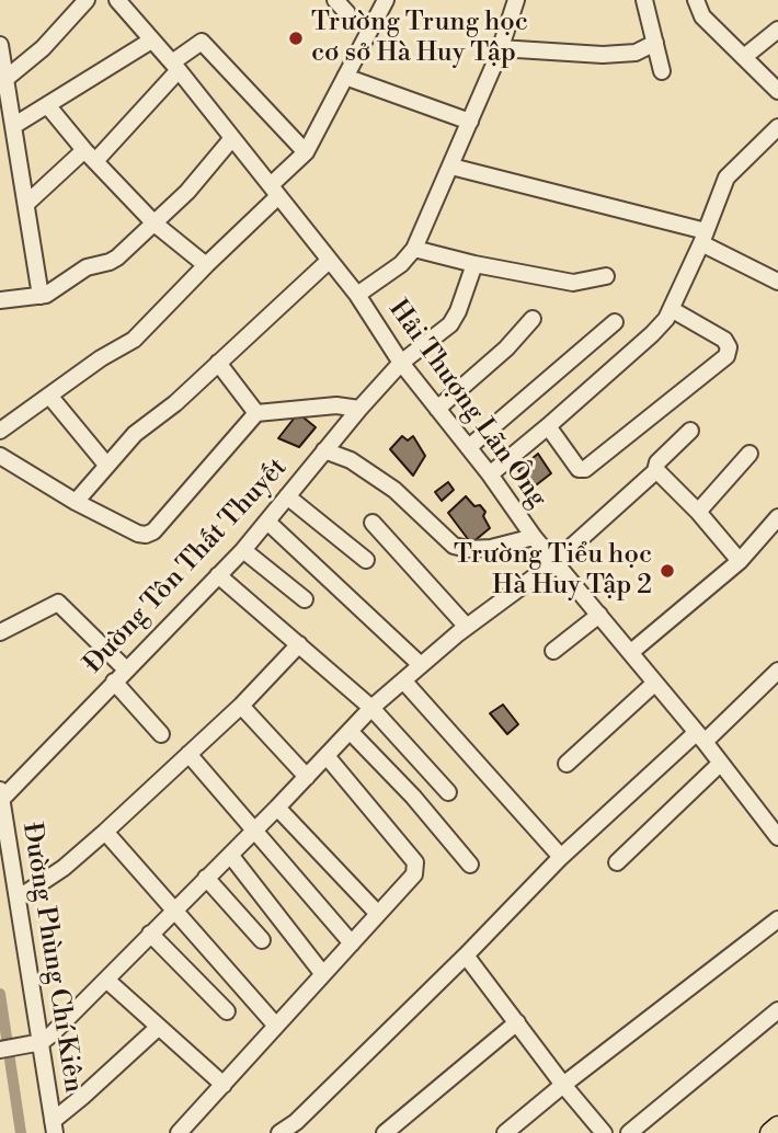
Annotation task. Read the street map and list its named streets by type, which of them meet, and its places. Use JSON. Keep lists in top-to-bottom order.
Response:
{
  "streets": {
    "street": ["Hải Thượng Lãn Ông", "Đường Tôn Thất Thuyết", "Đường Phùng Chí Kiên"]
  },
  "crossings": [
    ["Hải Thượng Lãn Ông", "Đường Tôn Thất Thuyết"],
    ["Đường Tôn Thất Thuyết", "Đường Phùng Chí Kiên"]
  ],
  "places": ["Trường Trung học cơ sở Hà Huy Tập", "Trường Tiểu học Hà Huy Tập 2"]
}
